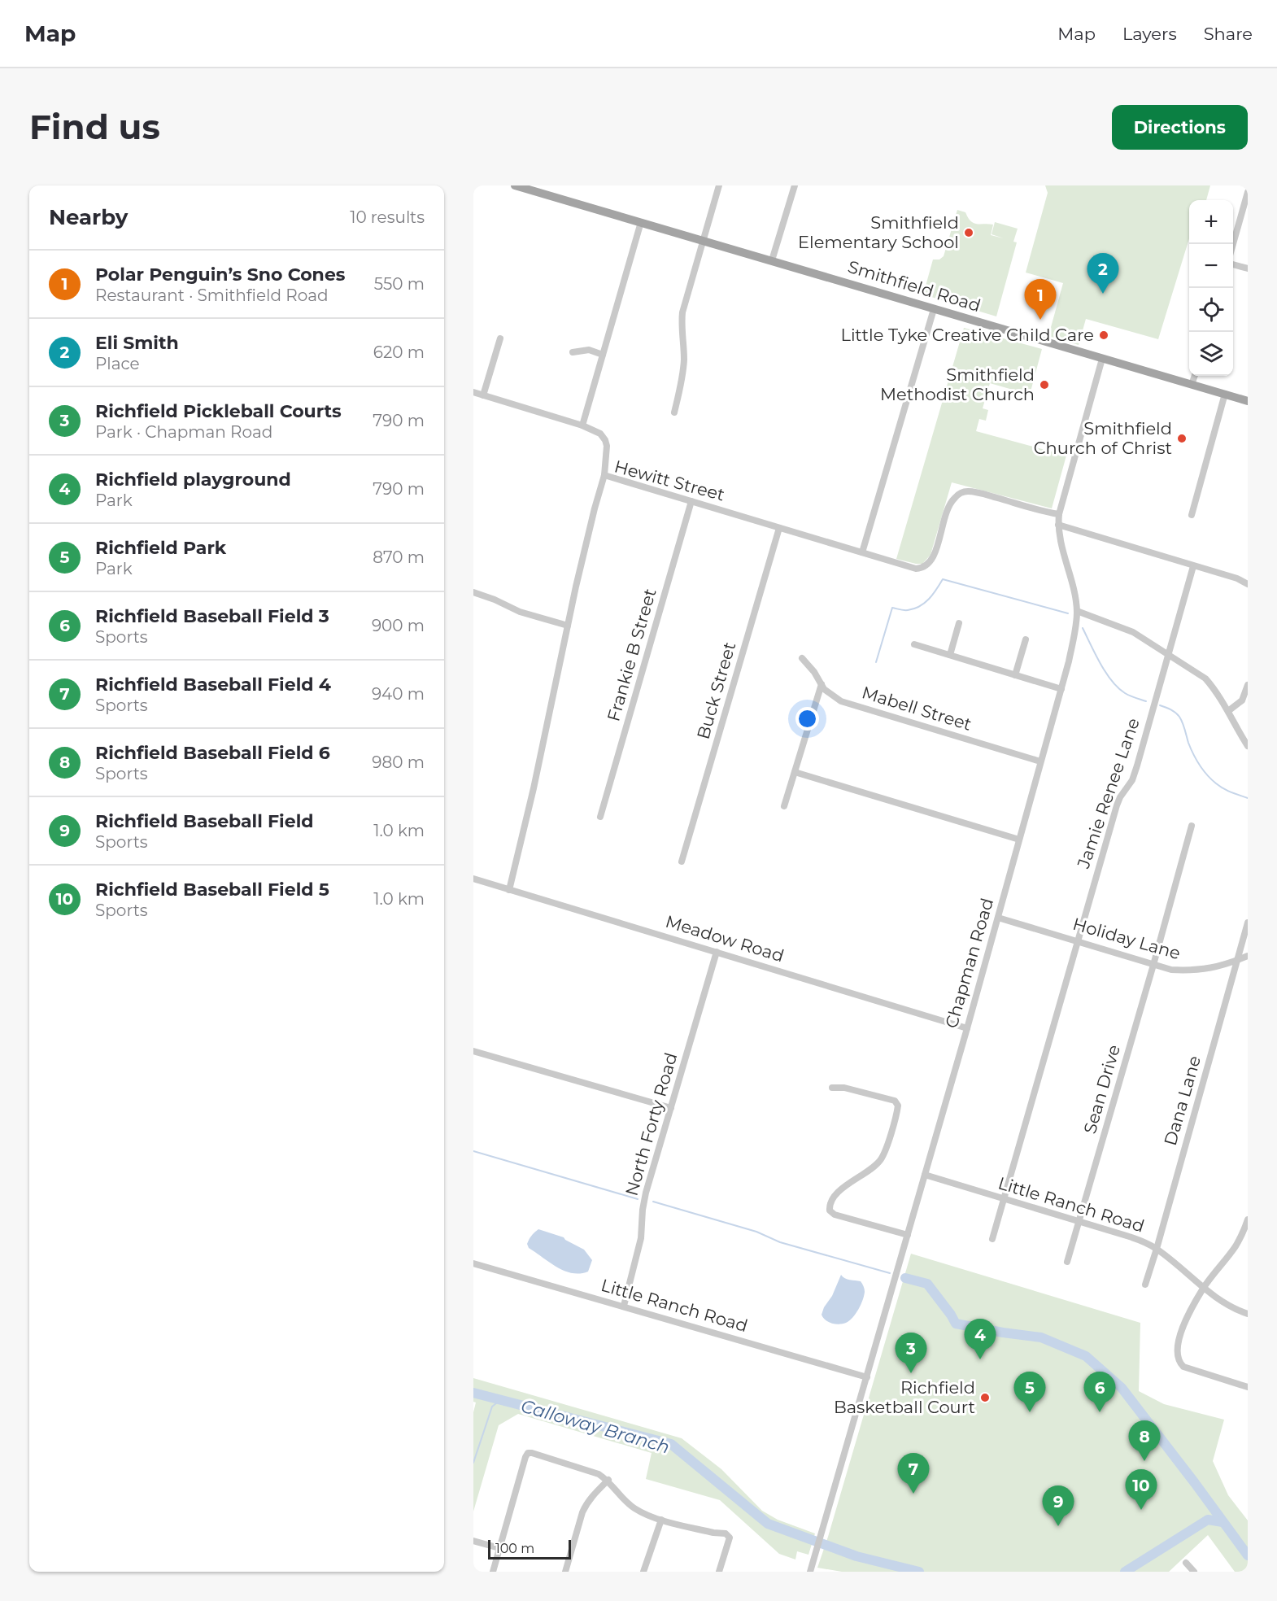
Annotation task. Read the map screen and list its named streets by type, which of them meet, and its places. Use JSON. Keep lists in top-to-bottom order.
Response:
{
  "streets": {
    "main road": ["Smithfield Road"],
    "street": [
      "Hewitt Street",
      "Frankie B Street",
      "Buck Street",
      "Mabell Street",
      "Jamie Renee Lane",
      "Meadow Road",
      "Holiday Lane",
      "Chapman Road",
      "Sean Drive",
      "Dana Lane",
      "North Forty Road",
      "Little Ranch Road"
    ]
  },
  "crossings": [
    ["Smithfield Road", "Chapman Road"],
    ["Hewitt Street", "Frankie B Street"],
    ["Hewitt Street", "Buck Street"],
    ["Hewitt Street", "Meadow Road"],
    ["Hewitt Street", "Chapman Road"],
    ["Mabell Street", "Chapman Road"],
    ["Jamie Renee Lane", "Holiday Lane"],
    ["Jamie Renee Lane", "Little Ranch Road"],
    ["Meadow Road", "Chapman Road"],
    ["Meadow Road", "North Forty Road"],
    ["Holiday Lane", "Chapman Road"],
    ["Holiday Lane", "Sean Drive"],
    ["Holiday Lane", "Dana Lane"],
    ["Chapman Road", "Little Ranch Road"],
    ["Sean Drive", "Little Ranch Road"],
    ["Dana Lane", "Little Ranch Road"],
    ["North Forty Road", "Little Ranch Road"]
  ],
  "water": ["Calloway Branch"],
  "places": [
    "Smithfield Elementary School",
    "Little Tyke Creative Child Care",
    "Smithfield Methodist Church",
    "Smithfield Church of Christ",
    "Richfield Basketball Court"
  ],
  "scale_bar": "100 m",
  "page": {
    "header": "Map",
    "nav": ["Map", "Layers", "Share"],
    "buttons": "Directions",
    "title": "Find us",
    "heading": ["Nearby", "10 results"],
    "map_buttons": ["+", "−"],
    "list": [
      {
        "mark": "1",
        "name": "Polar Penguin’s Sno Cones",
        "note": "Restaurant · Smithfield Road",
        "value": "550 m"
      },
      {
        "mark": "2",
        "name": "Eli Smith",
        "note": "Place",
        "value": "620 m"
      },
      {
        "mark": "3",
        "name": "Richfield Pickleball Courts",
        "note": "Park · Chapman Road",
        "value": "790 m"
      },
      {
        "mark": "4",
        "name": "Richfield playground",
        "note": "Park",
        "value": "790 m"
      },
      {
        "mark": "5",
        "name": "Richfield Park",
        "note": "Park",
        "value": "870 m"
      },
      {
        "mark": "6",
        "name": "Richfield Baseball Field 3",
        "note": "Sports",
        "value": "900 m"
      },
      {
        "mark": "7",
        "name": "Richfield Baseball Field 4",
        "note": "Sports",
        "value": "940 m"
      },
      {
        "mark": "8",
        "name": "Richfield Baseball Field 6",
        "note": "Sports",
        "value": "980 m"
      },
      {
        "mark": "9",
        "name": "Richfield Baseball Field",
        "note": "Sports",
        "value": "1.0 km"
      },
      {
        "mark": "10",
        "name": "Richfield Baseball Field 5",
        "note": "Sports",
        "value": "1.0 km"
      }
    ],
    "pins": [
      "2",
      "1",
      "4",
      "3",
      "5",
      "6",
      "8",
      "7",
      "10",
      "9"
    ],
    "scale": "100 m"
  }
}
